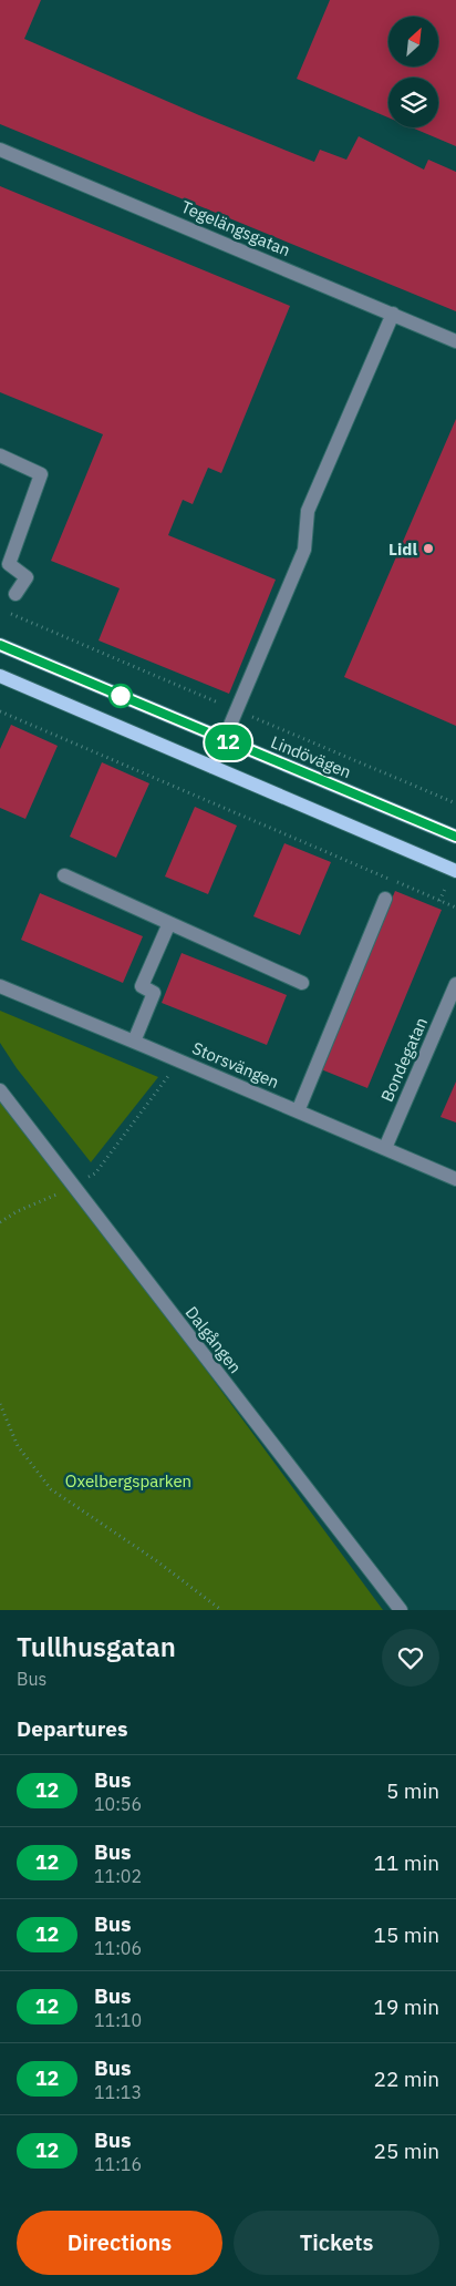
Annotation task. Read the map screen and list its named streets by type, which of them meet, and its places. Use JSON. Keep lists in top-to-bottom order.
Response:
{
  "streets": {
    "main road": ["Lindövägen"],
    "street": [
      "Tegelängsgatan",
      "Bondegatan",
      "Storsvängen",
      "Dalgången"
    ]
  },
  "crossings": [
    ["Bondegatan", "Storsvängen"]
  ],
  "parks": ["Oxelbergsparken"],
  "places": ["Lidl"],
  "lines": ["bus line 12"],
  "north": "top right",
  "page": {
    "on_map": "12",
    "heading": [
      ["Tullhusgatan", "Bus"],
      "Departures"
    ],
    "list": [
      {
        "mark": "12",
        "name": "Bus",
        "note": "10:56",
        "value": "5 min"
      },
      {
        "mark": "12",
        "name": "Bus",
        "note": "11:02",
        "value": "11 min"
      },
      {
        "mark": "12",
        "name": "Bus",
        "note": "11:06",
        "value": "15 min"
      },
      {
        "mark": "12",
        "name": "Bus",
        "note": "11:10",
        "value": "19 min"
      },
      {
        "mark": "12",
        "name": "Bus",
        "note": "11:13",
        "value": "22 min"
      },
      {
        "mark": "12",
        "name": "Bus",
        "note": "11:16",
        "value": "25 min"
      }
    ],
    "buttons": ["Directions", "Tickets"]
  }
}
